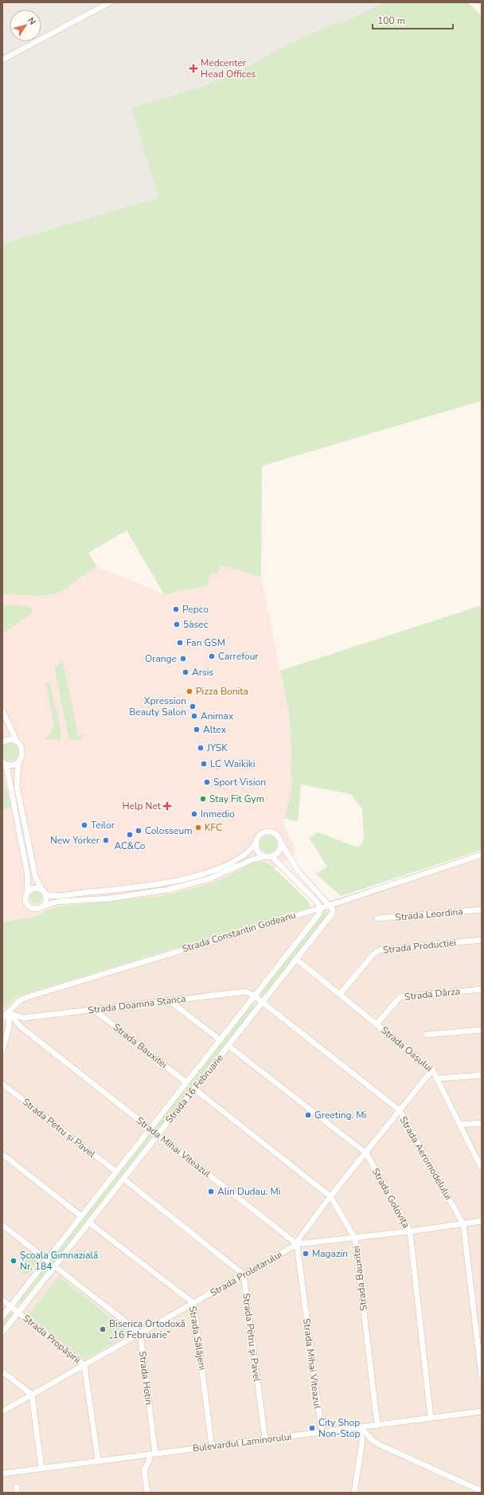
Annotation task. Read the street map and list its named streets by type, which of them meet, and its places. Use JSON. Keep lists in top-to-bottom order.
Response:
{
  "streets": {
    "street": [
      "Strada Leordina",
      "Strada Constantin Godeanu",
      "Strada Productiei",
      "Strada Dârza",
      "Strada Doamna Stanca",
      "Strada Bauxitei",
      "Strada Oașului",
      "Strada 16 Februarie",
      "Strada Petru și Pavel",
      "Strada Mihai Viteazul",
      "Strada Aeromodelului",
      "Strada Golovița",
      "Strada Proletarului",
      "Strada Sălăjeni",
      "Strada Propășirii",
      "Strada Hotin",
      "Bulevardul Laminorului"
    ]
  },
  "crossings": [
    ["Strada Constantin Godeanu", "Strada Doamna Stanca"],
    ["Strada Constantin Godeanu", "Strada 16 Februarie"],
    ["Strada Constantin Godeanu", "Strada Mihai Viteazul"],
    ["Strada Productiei", "Strada Oașului"],
    ["Strada Dârza", "Strada Oașului"],
    ["Strada Doamna Stanca", "Strada Bauxitei"],
    ["Strada Doamna Stanca", "Strada 16 Februarie"],
    ["Strada Doamna Stanca", "Strada Mihai Viteazul"],
    ["Strada Doamna Stanca", "Strada Aeromodelului"],
    ["Strada Bauxitei", "Strada 16 Februarie"],
    ["Strada Bauxitei", "Bulevardul Laminorului"],
    ["Strada Oașului", "Strada 16 Februarie"],
    ["Strada 16 Februarie", "Strada Petru și Pavel"],
    ["Strada 16 Februarie", "Strada Mihai Viteazul"],
    ["Strada 16 Februarie", "Strada Aeromodelului"],
    ["Strada 16 Februarie", "Strada Golovița"],
    ["Strada 16 Februarie", "Strada Sălăjeni"],
    ["Strada 16 Februarie", "Strada Propășirii"],
    ["Strada Petru și Pavel", "Strada Proletarului"],
    ["Strada Petru și Pavel", "Bulevardul Laminorului"],
    ["Strada Mihai Viteazul", "Strada Proletarului"],
    ["Strada Mihai Viteazul", "Bulevardul Laminorului"],
    ["Strada Golovița", "Bulevardul Laminorului"],
    ["Strada Proletarului", "Strada Sălăjeni"],
    ["Strada Proletarului", "Strada Propășirii"],
    ["Strada Proletarului", "Strada Hotin"],
    ["Strada Sălăjeni", "Bulevardul Laminorului"],
    ["Strada Propășirii", "Bulevardul Laminorului"],
    ["Strada Hotin", "Bulevardul Laminorului"]
  ],
  "places": {
    "health": ["Medcenter Head Offices", "Help Net"],
    "other": [
      "Pepco",
      "5àsec",
      "Fan GSM",
      "Carrefour",
      "Orange",
      "Arsis",
      "Pizza Bonita",
      "Xpression Beauty Salon",
      "Animax",
      "Altex",
      "JYSK",
      "LC Waikiki",
      "Sport Vision",
      "Stay Fit Gym",
      "Inmedio",
      "Teilor",
      "KFC",
      "Colosseum",
      "AC&Co",
      "New Yorker",
      "Greeting. Mi",
      "Alin Dudau. Mi",
      "Magazin",
      "Școala Gimnazială Nr. 184",
      "Biserica Ortodoxă „16 Februarie”",
      "City Shop Non-Stop"
    ]
  },
  "scale_bar": "100 m",
  "north": "top right"
}
